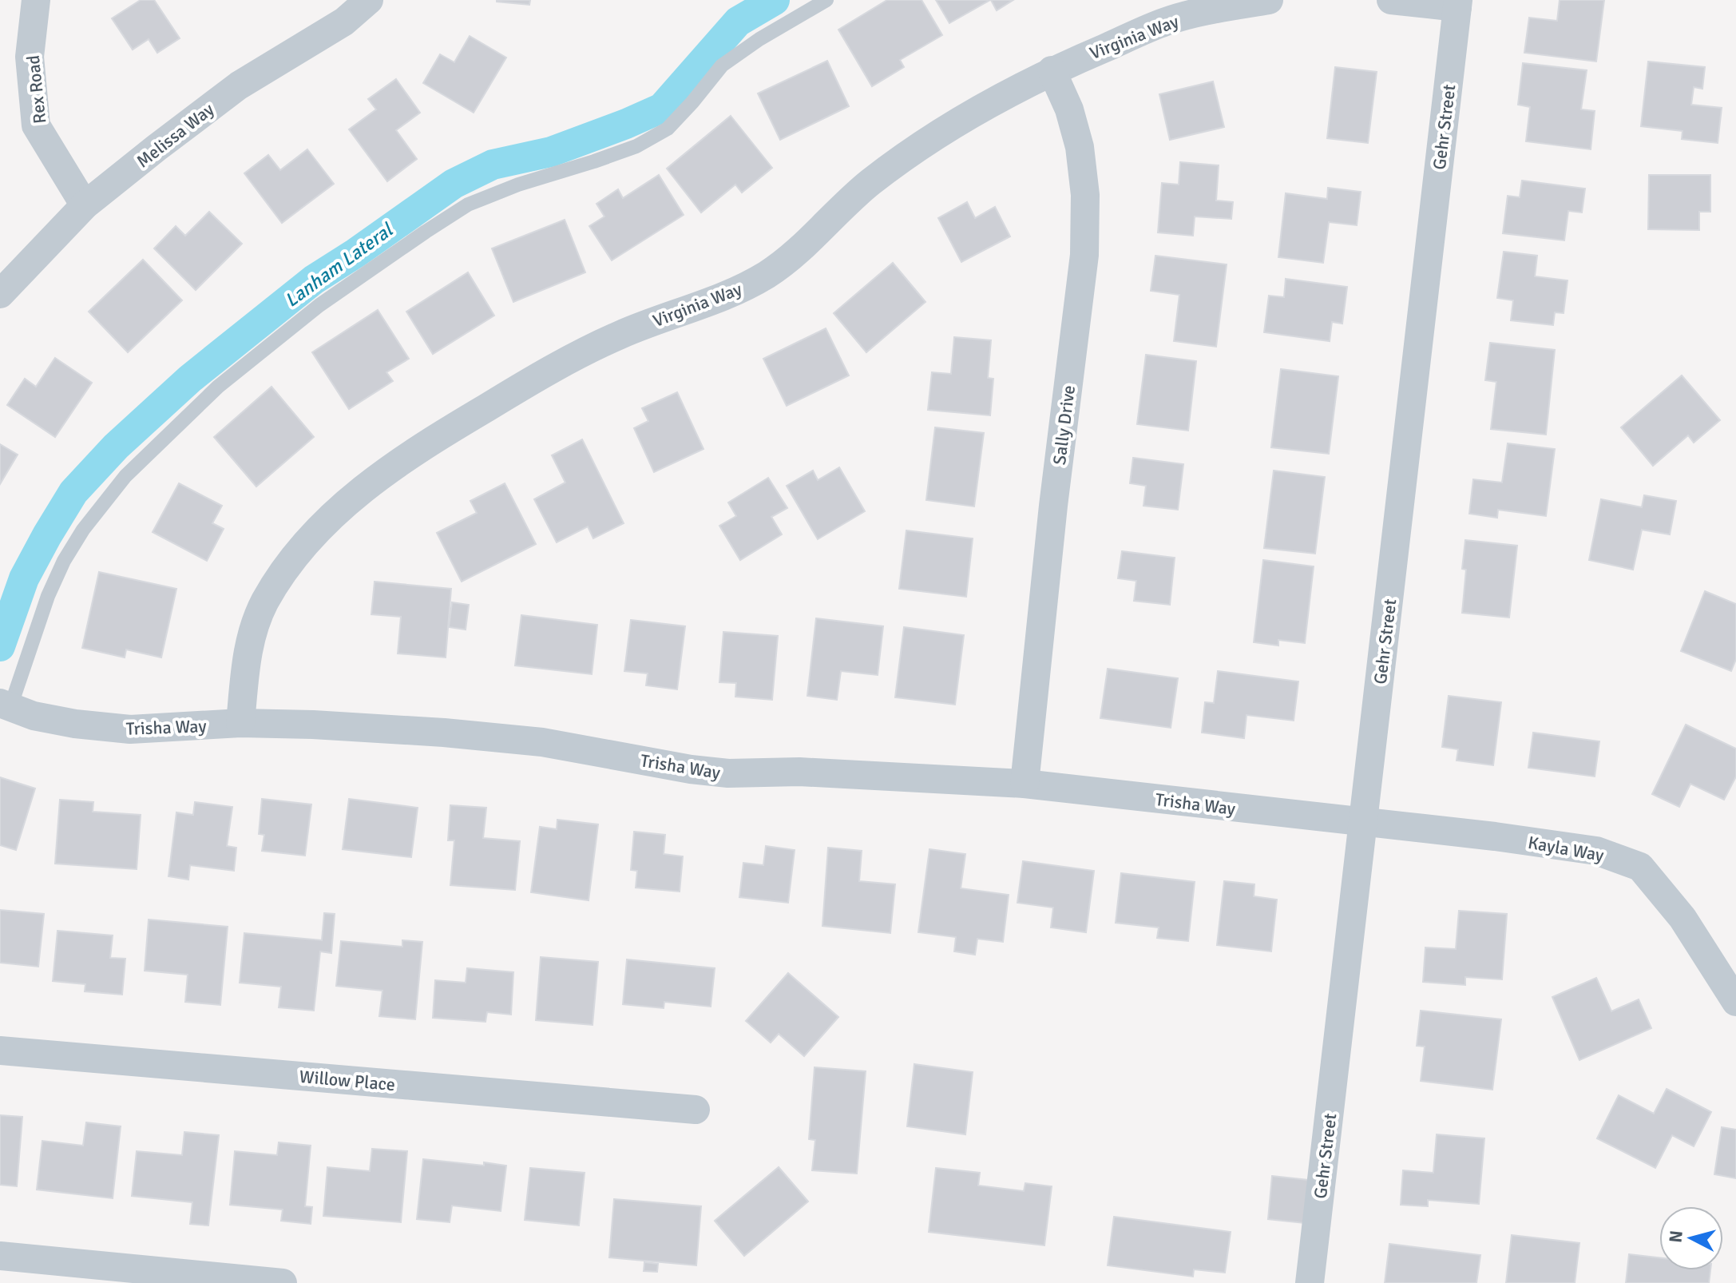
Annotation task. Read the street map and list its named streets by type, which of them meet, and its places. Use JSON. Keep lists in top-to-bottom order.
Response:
{
  "streets": {
    "street": [
      "Virginia Way",
      "Rex Road",
      "Gehr Street",
      "Melissa Way",
      "Sally Drive",
      "Trisha Way",
      "Kayla Way",
      "Willow Place"
    ]
  },
  "crossings": [
    ["Virginia Way", "Sally Drive"],
    ["Virginia Way", "Trisha Way"],
    ["Rex Road", "Melissa Way"],
    ["Gehr Street", "Trisha Way"],
    ["Gehr Street", "Kayla Way"],
    ["Sally Drive", "Trisha Way"],
    ["Trisha Way", "Kayla Way"]
  ],
  "water": ["Lanham Lateral"],
  "north": "left"
}
